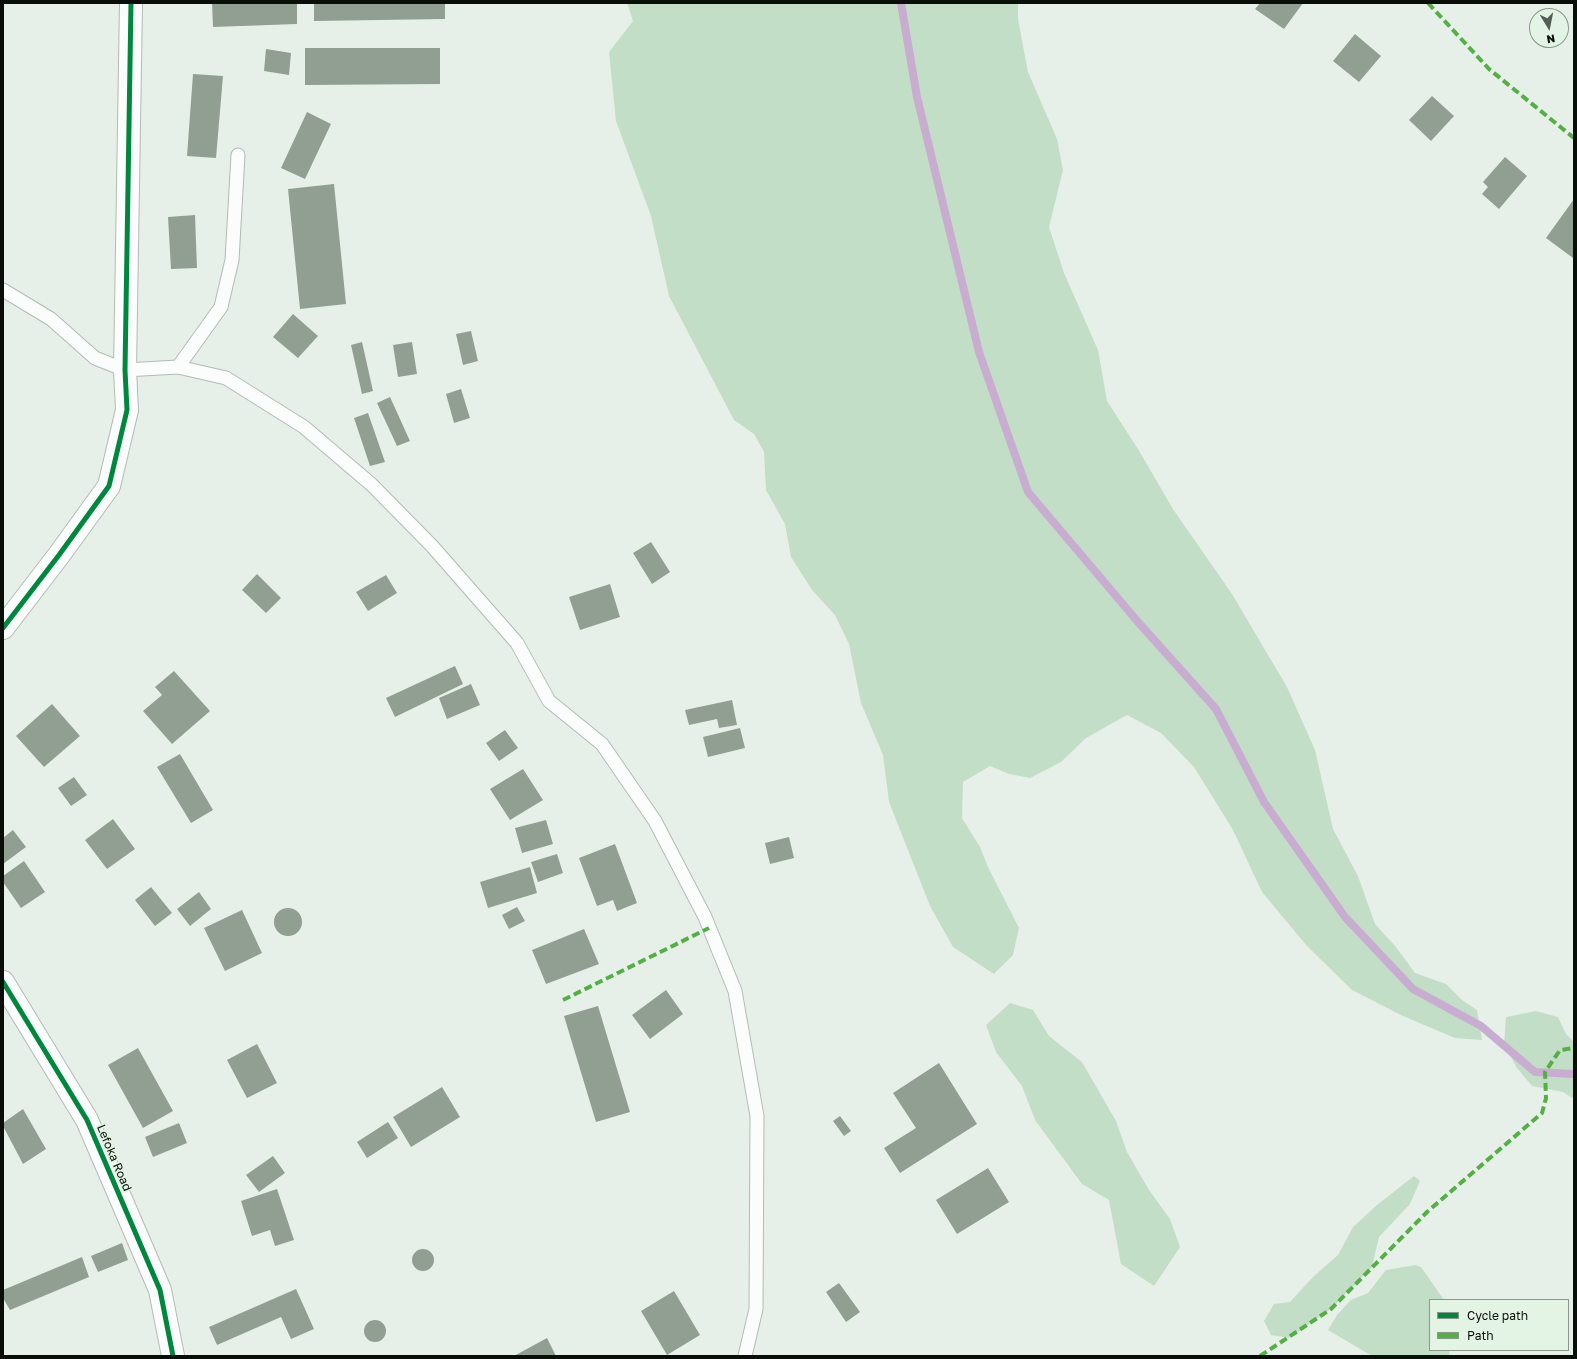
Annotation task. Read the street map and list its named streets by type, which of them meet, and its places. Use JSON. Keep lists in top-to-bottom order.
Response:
{
  "streets": {
    "street": ["Lefoka Road"]
  },
  "legend": ["Cycle path", "Path"],
  "north": "bottom"
}
